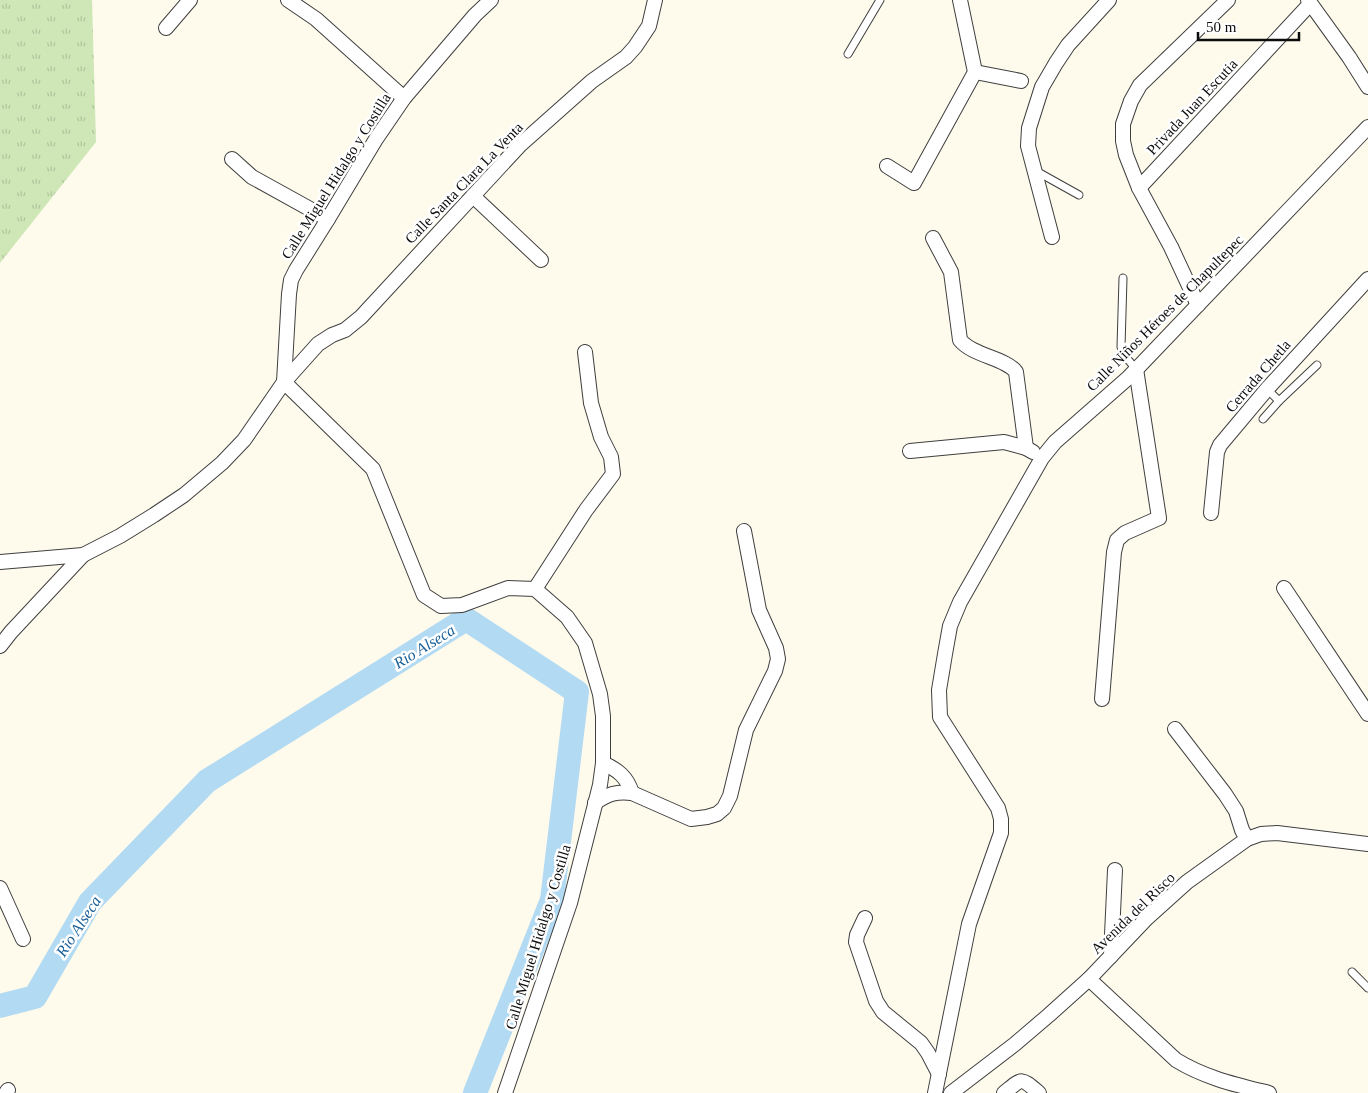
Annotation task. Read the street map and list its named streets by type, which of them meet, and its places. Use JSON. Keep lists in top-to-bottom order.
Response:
{
  "streets": {
    "street": [
      "Privada Juan Escutia",
      "Calle Miguel Hidalgo y Costilla",
      "Calle Santa Clara La Venta",
      "Calle Niños Héroes de Chapultepec",
      "Cerrada Chetla",
      "Avenida del Risco"
    ]
  },
  "crossings": [
    ["Calle Miguel Hidalgo y Costilla", "Calle Santa Clara La Venta"]
  ],
  "water": ["Rio Alseca"],
  "scale_bar": "50 m"
}
